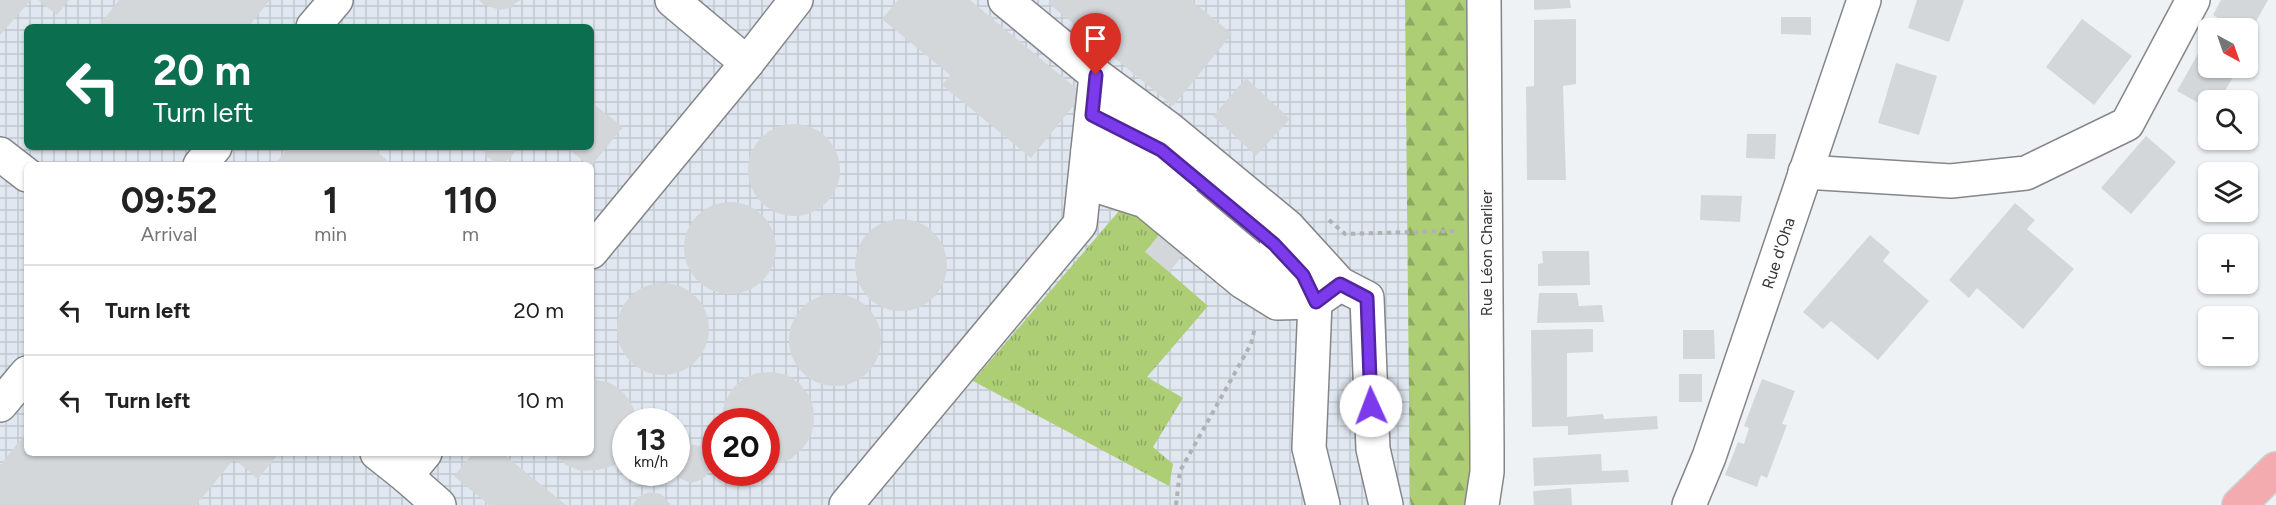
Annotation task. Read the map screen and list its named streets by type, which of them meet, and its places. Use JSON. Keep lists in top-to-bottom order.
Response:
{
  "streets": {
    "street": ["Rue Léon Charlier", "Rue d'Oha"]
  },
  "north": "bottom right",
  "page": {
    "map_buttons": ["+", "−"],
    "turn": ["20 m", "Turn left"],
    "eta": [
      "09:52",
      "Arrival",
      "1",
      "min",
      "110",
      "m"
    ],
    "list": [
      {
        "name": "Turn left",
        "value": "20 m"
      },
      {
        "name": "Turn left",
        "value": "10 m"
      }
    ],
    "speed": "13 km/h",
    "limit": "20"
  }
}
